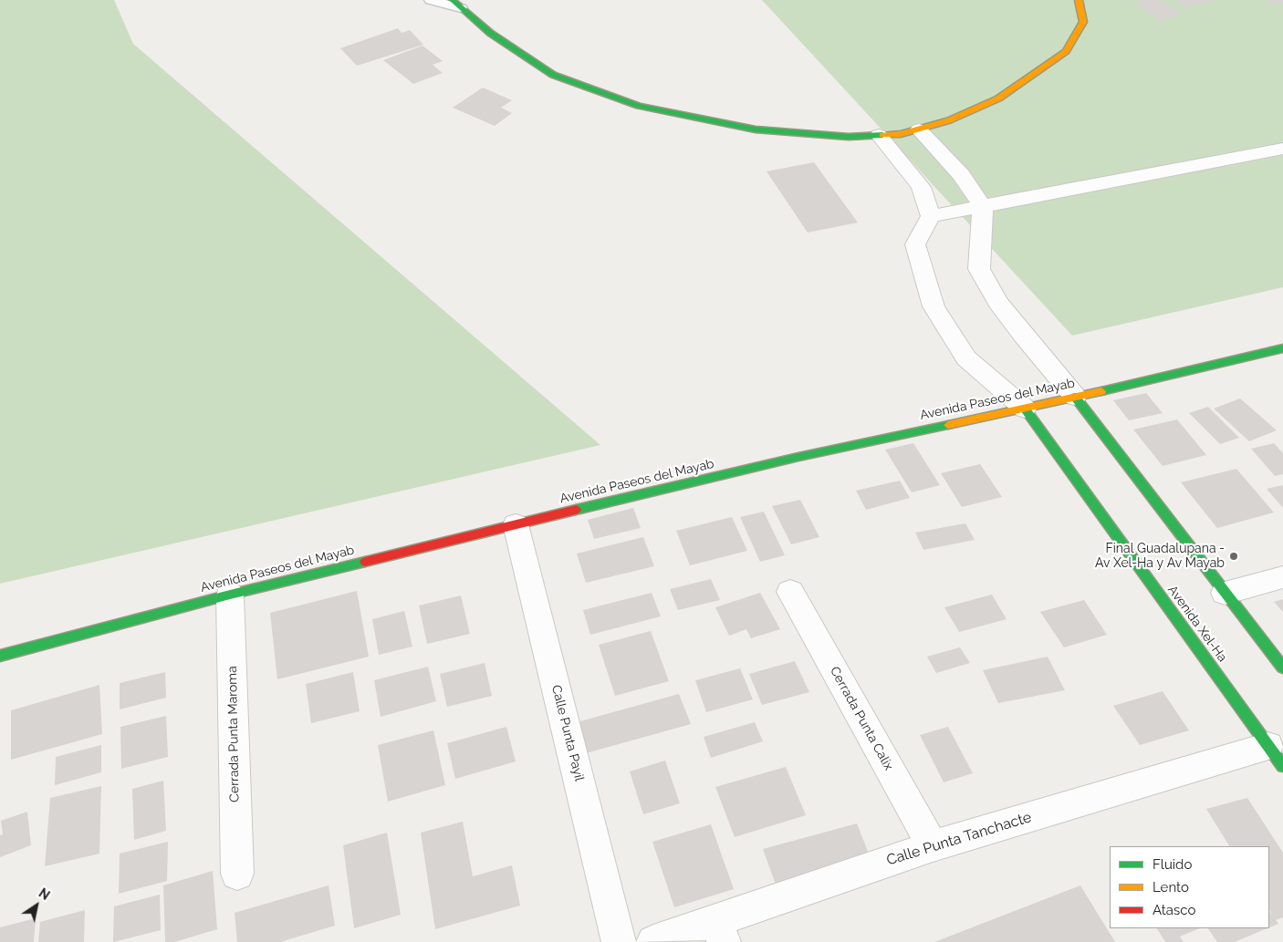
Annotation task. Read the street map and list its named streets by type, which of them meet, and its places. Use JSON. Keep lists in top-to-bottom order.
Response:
{
  "streets": {
    "street": [
      "Avenida Paseos del Mayab",
      "Avenida Xel-Ha",
      "Cerrada Punta Calix",
      "Calle Punta Payil",
      "Cerrada Punta Maroma",
      "Calle Punta Tanchacte"
    ]
  },
  "crossings": [
    ["Avenida Paseos del Mayab", "Avenida Xel-Ha"],
    ["Avenida Paseos del Mayab", "Calle Punta Payil"],
    ["Avenida Paseos del Mayab", "Cerrada Punta Maroma"],
    ["Avenida Xel-Ha", "Calle Punta Tanchacte"],
    ["Cerrada Punta Calix", "Calle Punta Tanchacte"]
  ],
  "places": ["Final Guadalupana - Av Xel-Ha y Av Mayab"],
  "legend": ["Fluido", "Lento", "Atasco"],
  "north": "top right"
}
